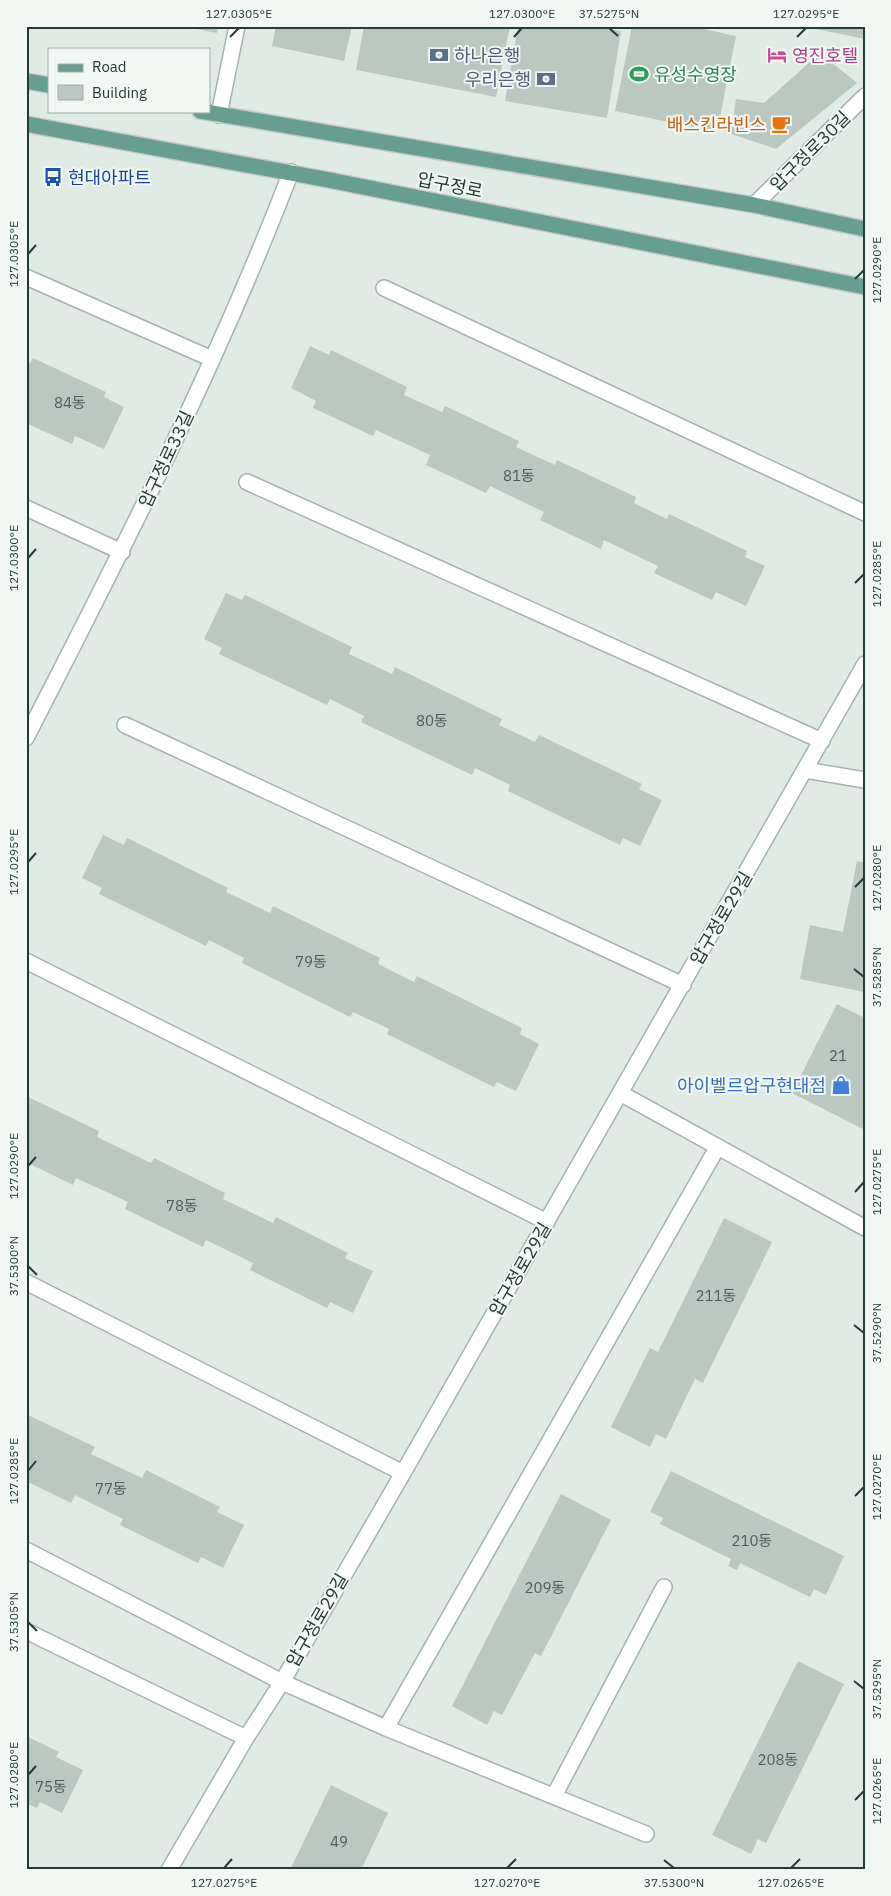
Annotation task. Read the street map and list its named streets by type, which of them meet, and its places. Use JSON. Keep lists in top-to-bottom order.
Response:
{
  "streets": {
    "main road": ["압구정로"],
    "street": ["압구정로30길", "압구정로33길", "압구정로29길"]
  },
  "crossings": [
    ["압구정로30길", "압구정로"],
    ["압구정로", "압구정로33길"]
  ],
  "places": {
    "bank": ["하나은행", "우리은행"],
    "hotel": ["영진호텔"],
    "sports": ["유성수영장"],
    "cafe": ["배스킨라빈스"],
    "bus stop": ["현대아파트"],
    "shop": ["아이벨르압구현대점"]
  },
  "house_numbers": [
    "84동",
    "81동",
    "80동",
    "79동",
    "21",
    "78동",
    "211동",
    "77동",
    "210동",
    "209동",
    "208동",
    "75동",
    "49"
  ],
  "legend": ["Road", "Building"],
  "coordinates": [
    "127.0305°E",
    "127.0300°E",
    "37.5275°N",
    "127.0295°E",
    "127.0290°E",
    "127.0285°E",
    "127.0280°E",
    "37.5285°N",
    "127.0275°E",
    "37.5300°N",
    "37.5290°N",
    "127.0270°E",
    "37.5305°N",
    "37.5295°N",
    "127.0265°E"
  ]
}
